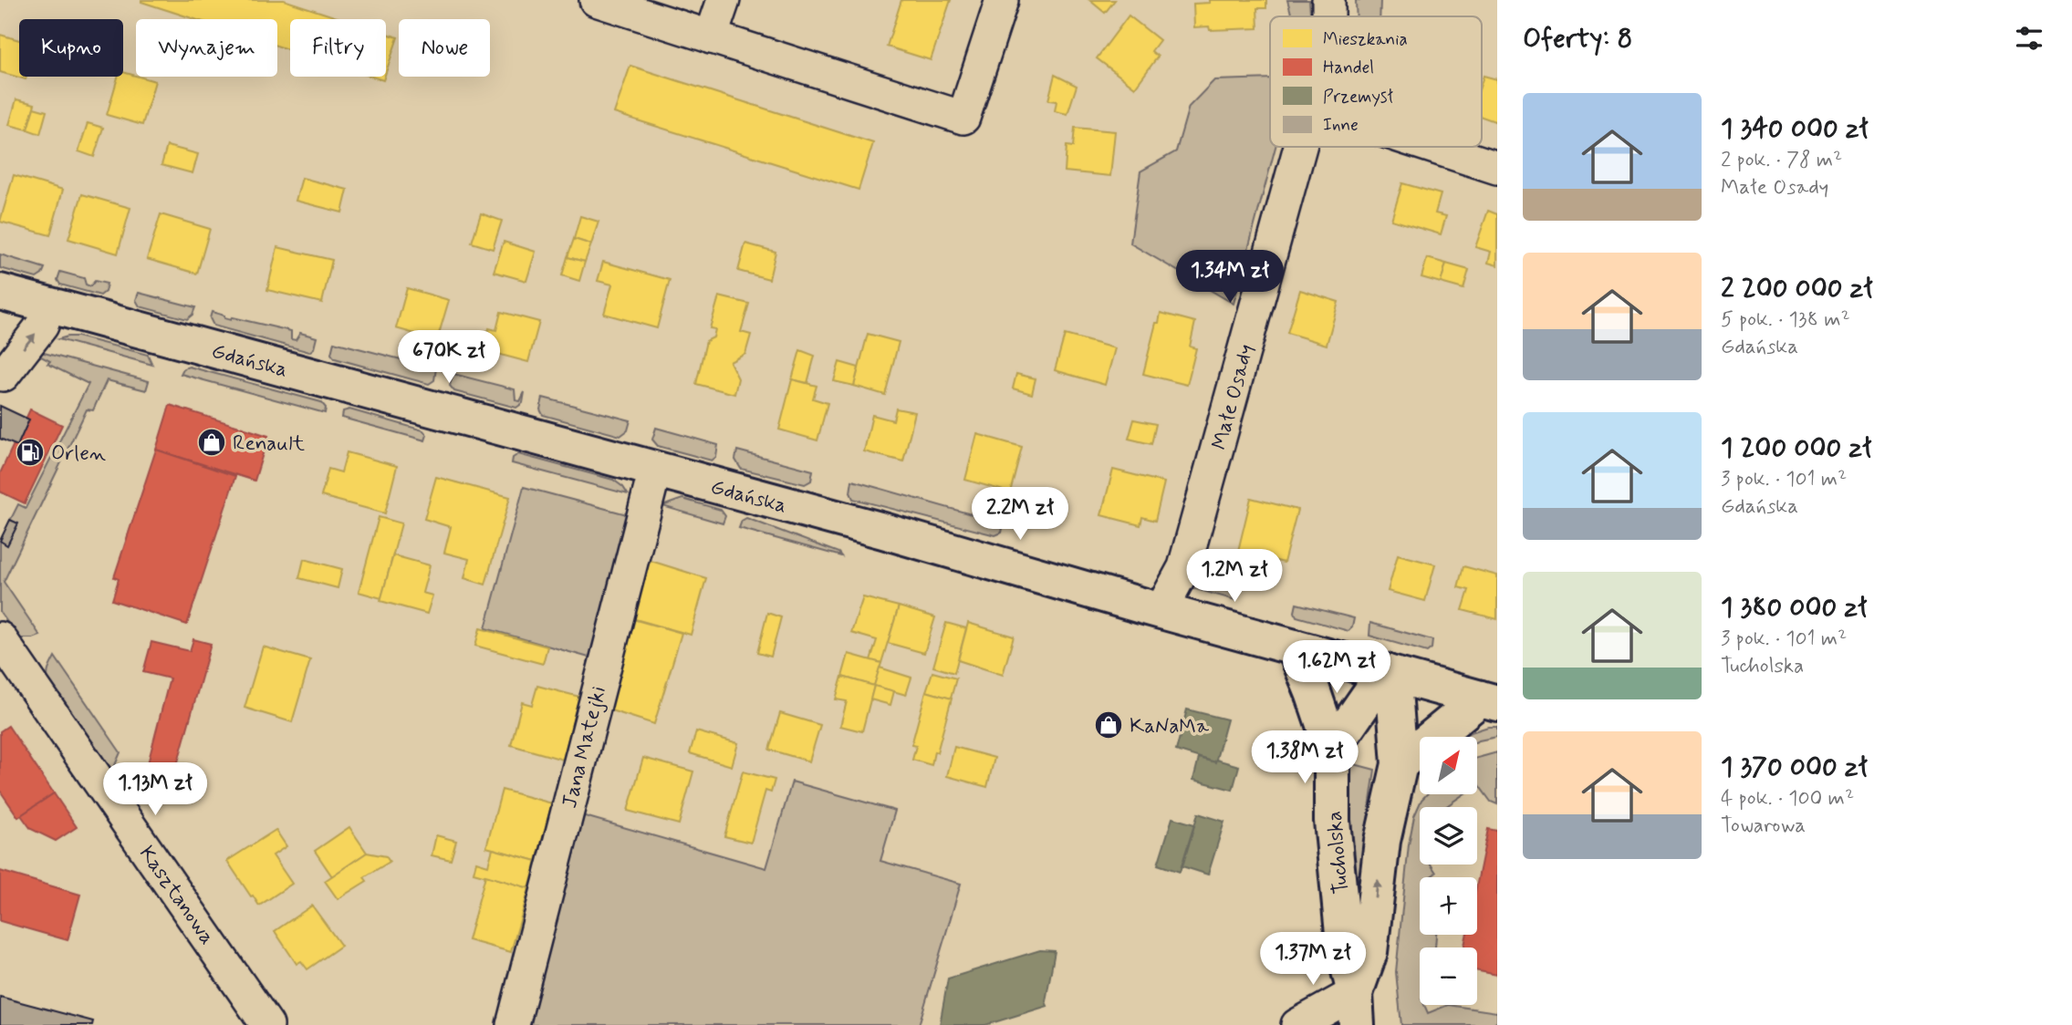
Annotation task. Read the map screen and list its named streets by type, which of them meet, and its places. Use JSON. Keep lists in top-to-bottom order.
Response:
{
  "streets": {
    "main road": ["Gdańska", "Tucholska"],
    "street": ["Małe Osady", "Jana Matejki", "Kasztanowa"]
  },
  "crossings": [
    ["Gdańska", "Małe Osady"],
    ["Gdańska", "Jana Matejki"],
    ["Gdańska", "Tucholska"]
  ],
  "places": {
    "shop": ["Renault", "KaNaMa"],
    "fuel station": ["Orlen"]
  },
  "legend": [
    "Mieszkania",
    "Handel",
    "Przemysł",
    "Inne"
  ],
  "north": "top right",
  "page": {
    "heading": "Oferty: 8",
    "chip": [
      "Kupno",
      "Wynajem",
      "Filtry",
      "Nowe"
    ],
    "list": [
      {
        "name": "1 340 000 zł",
        "note": "2 pok. · 78 m² · Małe Osady"
      },
      {
        "name": "2 200 000 zł",
        "note": "5 pok. · 138 m² · Gdańska"
      },
      {
        "name": "1 200 000 zł",
        "note": "3 pok. · 101 m² · Gdańska"
      },
      {
        "name": "1 380 000 zł",
        "note": "3 pok. · 101 m² · Tucholska"
      },
      {
        "name": "1 370 000 zł",
        "note": "4 pok. · 100 m² · Towarowa"
      }
    ],
    "price": [
      "1.34M zł",
      "670K zł",
      "2.2M zł",
      "1.2M zł",
      "1.62M zł",
      "1.38M zł",
      "1.13M zł",
      "1.37M zł"
    ],
    "map_buttons": ["+", "−"]
  }
}
